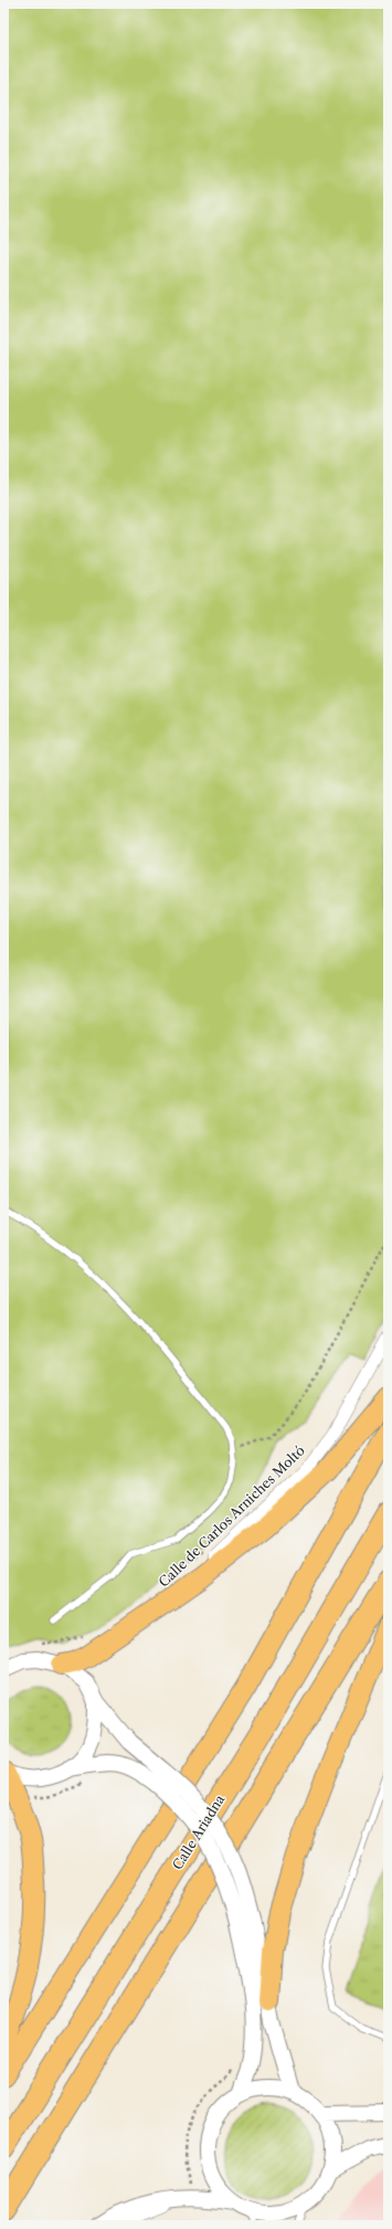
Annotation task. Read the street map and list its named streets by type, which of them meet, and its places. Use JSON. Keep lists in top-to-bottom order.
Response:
{
  "streets": {
    "highway": ["Calle Ariadna"],
    "street": ["Calle de Carlos Arniches Moltó"]
  }
}
